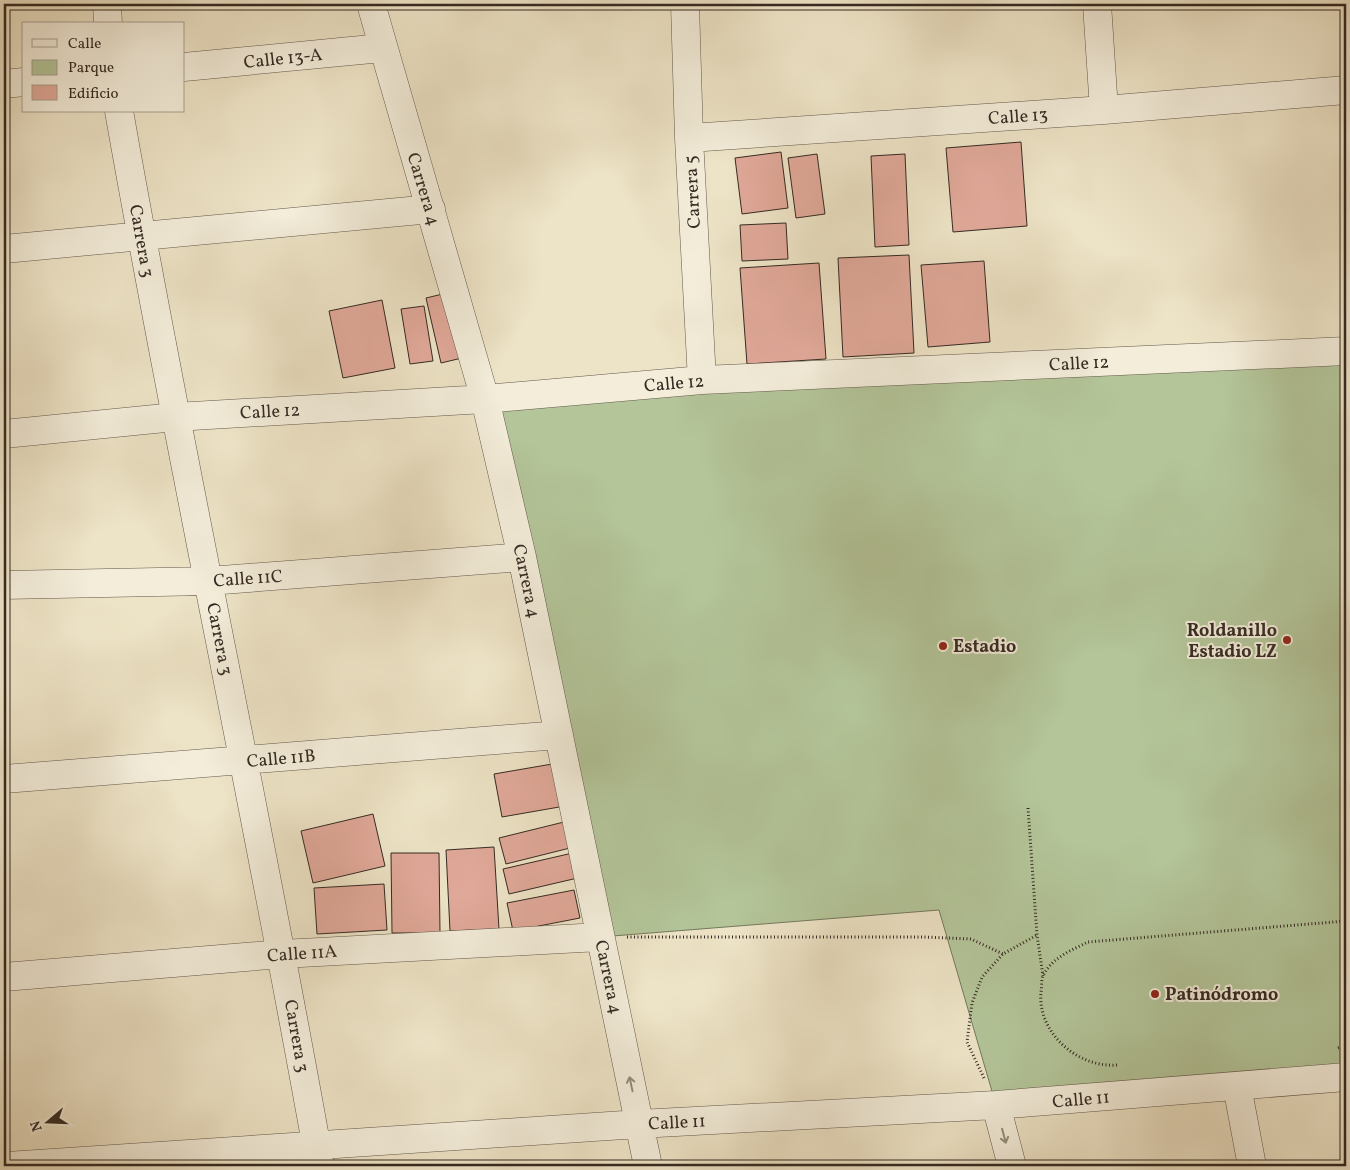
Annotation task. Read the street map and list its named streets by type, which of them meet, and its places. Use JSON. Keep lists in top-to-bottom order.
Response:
{
  "streets": {
    "street": [
      "Calle 13-A",
      "Calle 13",
      "Carrera 4",
      "Carrera 5",
      "Carrera 3",
      "Calle 12",
      "Calle 11C",
      "Calle 11B",
      "Calle 11A",
      "Calle 11"
    ]
  },
  "crossings": [
    ["Calle 13-A", "Carrera 4"],
    ["Calle 13", "Carrera 5"],
    ["Carrera 4", "Calle 12"],
    ["Carrera 4", "Calle 11C"],
    ["Carrera 4", "Calle 11B"],
    ["Carrera 4", "Calle 11A"],
    ["Carrera 4", "Calle 11"],
    ["Carrera 5", "Calle 12"],
    ["Carrera 3", "Calle 12"],
    ["Carrera 3", "Calle 11C"],
    ["Carrera 3", "Calle 11B"],
    ["Carrera 3", "Calle 11A"],
    ["Carrera 3", "Calle 11"]
  ],
  "places": ["Roldanillo Estadio LZ", "Estadio", "Patinódromo"],
  "legend": ["Calle", "Parque", "Edificio"],
  "north": "left"
}
